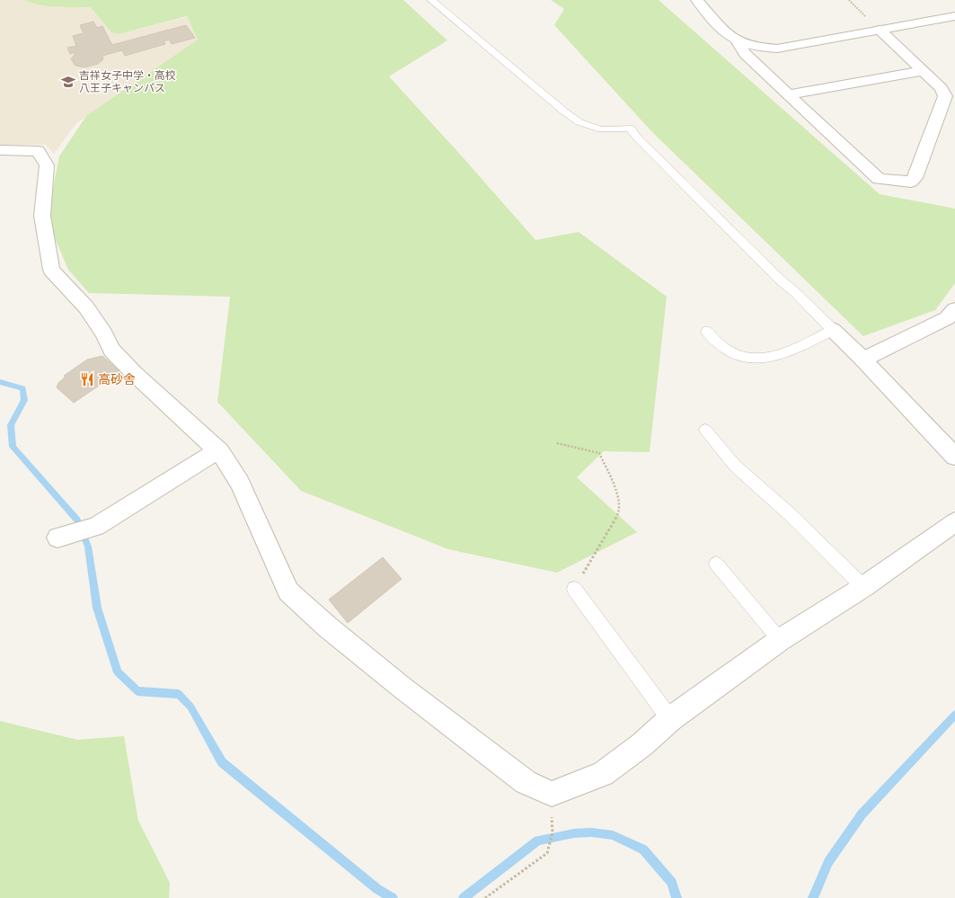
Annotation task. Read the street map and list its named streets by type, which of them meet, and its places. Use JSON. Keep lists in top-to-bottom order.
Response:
{
  "places": {
    "school or university": ["吉祥女子中学・高校 八王子キャンパス"],
    "restaurant": ["高砂舎"]
  }
}
